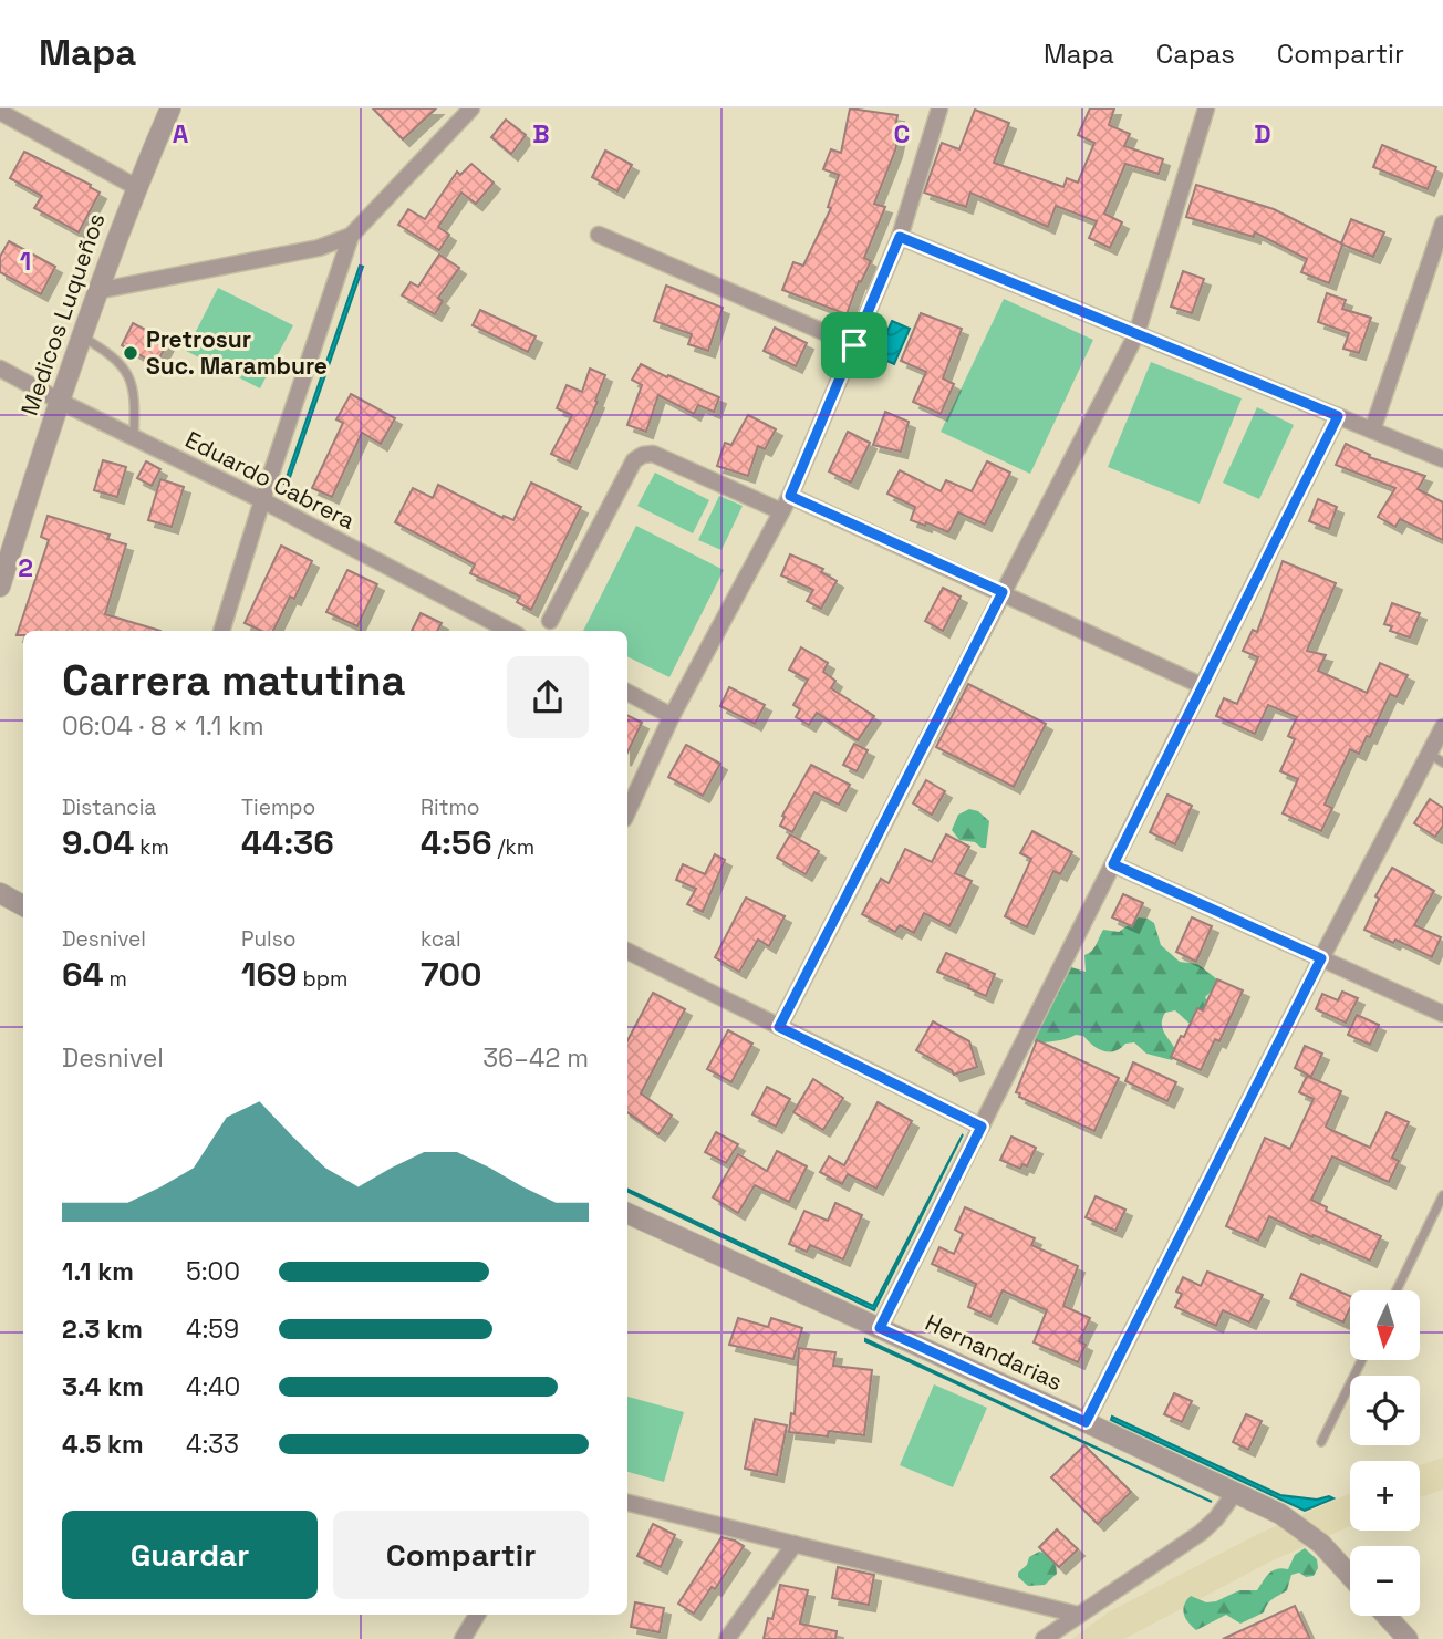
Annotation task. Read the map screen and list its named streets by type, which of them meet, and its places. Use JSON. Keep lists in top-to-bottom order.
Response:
{
  "streets": {
    "street": ["Medicos Luqueños", "Eduardo Cabrera", "Hernandarias"]
  },
  "crossings": [
    ["Medicos Luqueños", "Eduardo Cabrera"]
  ],
  "places": ["Pretrosur Suc. Marambure"],
  "north": "bottom",
  "page": {
    "header": "Mapa",
    "nav": ["Mapa", "Capas", "Compartir"],
    "heading": ["Carrera matutina", "06:04 · 8 × 1.1 km"],
    "stats": [
      ["Distancia", "9.04 km"],
      ["Tiempo", "44:36"],
      ["Ritmo", "4:56 /km"],
      ["Desnivel", "64 m"],
      ["Pulso", "169 bpm"],
      ["kcal", "700"]
    ],
    "chart": ["Desnivel", "36–42 m"],
    "list": [
      {
        "name": "1.1 km",
        "note": "5:00"
      },
      {
        "name": "2.3 km",
        "note": "4:59"
      },
      {
        "name": "3.4 km",
        "note": "4:40"
      },
      {
        "name": "4.5 km",
        "note": "4:33"
      }
    ],
    "map_buttons": ["+", "−"],
    "buttons": ["Guardar", "Compartir"]
  },
  "grid": {
    "columns": [
      "A",
      "B",
      "C",
      "D"
    ],
    "rows": ["1", "2"]
  }
}
